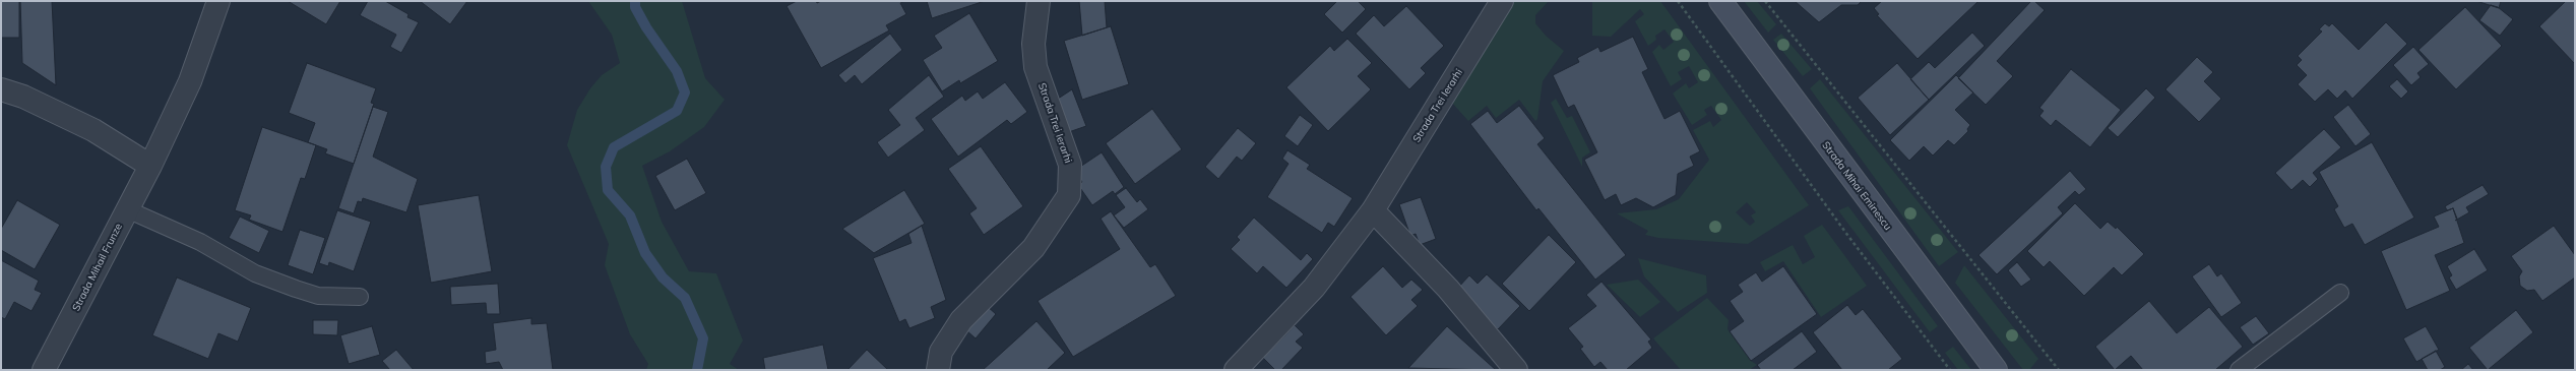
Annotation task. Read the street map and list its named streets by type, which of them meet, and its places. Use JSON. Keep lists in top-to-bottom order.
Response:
{
  "streets": {
    "main road": ["Strada Mihai Eminescu"],
    "street": ["Strada Trei Ierarhi", "Strada Mihail Frunze"]
  }
}
